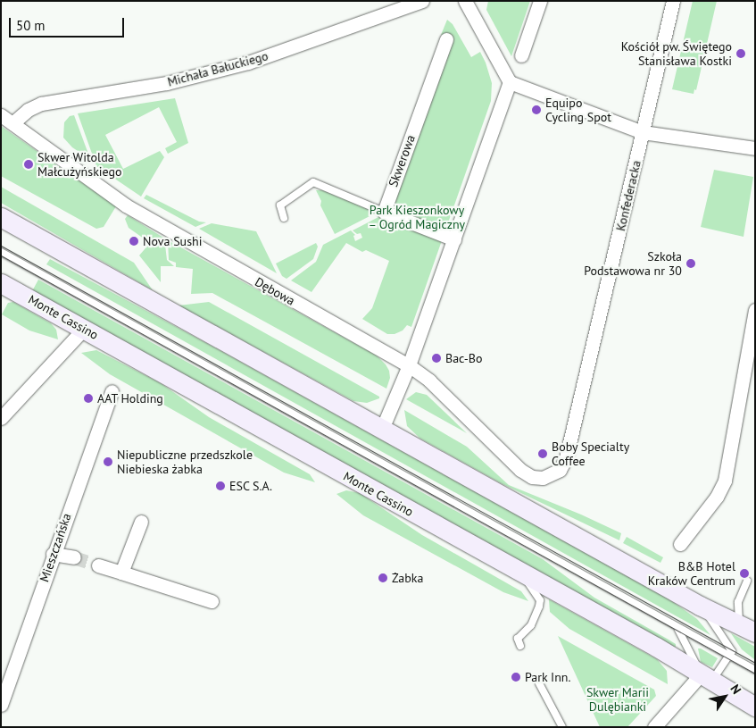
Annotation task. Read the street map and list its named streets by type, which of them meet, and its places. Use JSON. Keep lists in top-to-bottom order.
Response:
{
  "streets": {
    "main road": ["Monte Cassino"],
    "street": [
      "Michała Bałuckiego",
      "Skwerowa",
      "Konfederacka",
      "Dębowa",
      "Mieszczańska"
    ]
  },
  "crossings": [
    ["Michała Bałuckiego", "Dębowa"],
    ["Konfederacka", "Dębowa"]
  ],
  "parks": ["Park Kieszonkowy – Ogród Magiczny", "Skwer Marii Dulębianki"],
  "places": [
    "Kościół pw. Świętego Stanisława Kostki",
    "Equipo Cycling Spot",
    "Skwer Witolda Małcużyńskiego",
    "Nova Sushi",
    "Szkoła Podstawowa nr 30",
    "Bac-Bo",
    "AAT Holding",
    "Boby Specialty Coffee",
    "Niepubliczne przedszkole Niebieska żabka",
    "ESC S.A.",
    "B&B Hotel Kraków Centrum",
    "Żabka",
    "Park Inn."
  ],
  "scale_bar": "50 m",
  "north": "top right"
}
